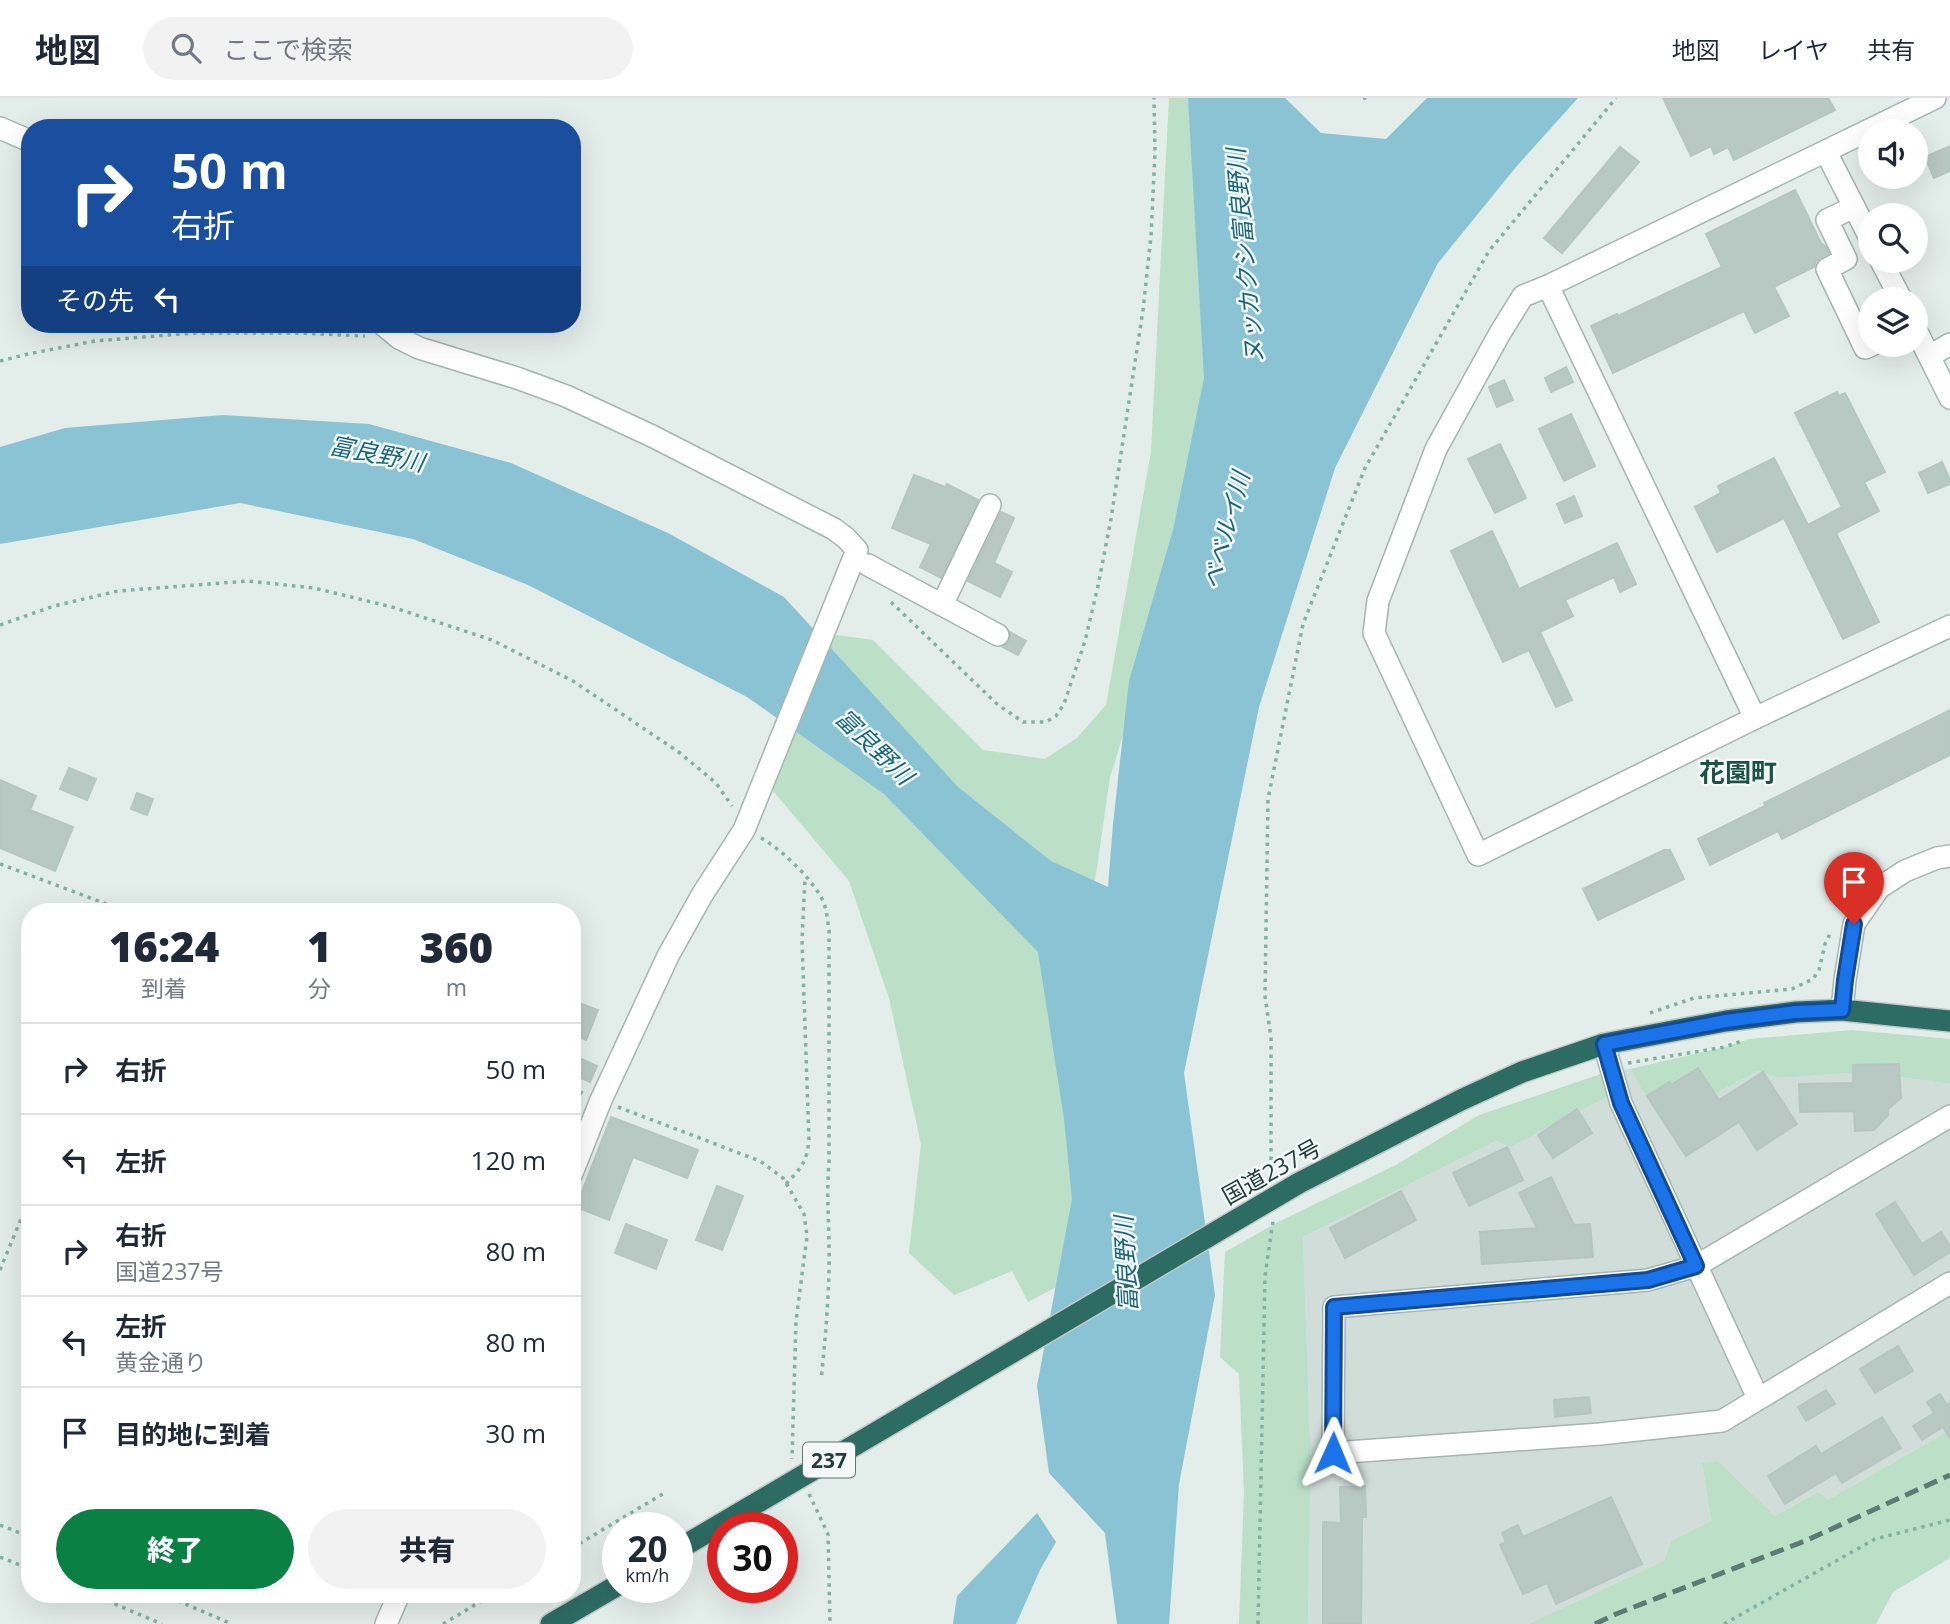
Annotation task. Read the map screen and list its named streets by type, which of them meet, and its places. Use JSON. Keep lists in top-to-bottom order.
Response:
{
  "streets": {
    "highway": ["国道237号", "237"]
  },
  "districts": ["花園町"],
  "water": ["ヌッカクシ富良野川", "富良野川", "ベベルイ川"],
  "page": {
    "header": "地図",
    "search": "ここで検索",
    "nav": ["地図", "レイヤ", "共有"],
    "turn": ["50 m", "右折"],
    "then": "その先",
    "eta": [
      "16:24",
      "到着",
      "1",
      "分",
      "360",
      "m"
    ],
    "list": [
      {
        "name": "右折",
        "value": "50 m"
      },
      {
        "name": "左折",
        "value": "120 m"
      },
      {
        "name": "右折",
        "note": "国道237号",
        "value": "80 m"
      },
      {
        "name": "左折",
        "note": "黄金通り",
        "value": "80 m"
      },
      {
        "name": "目的地に到着",
        "value": "30 m"
      }
    ],
    "buttons": ["終了", "共有"],
    "speed": "20 km/h",
    "limit": "30"
  }
}
